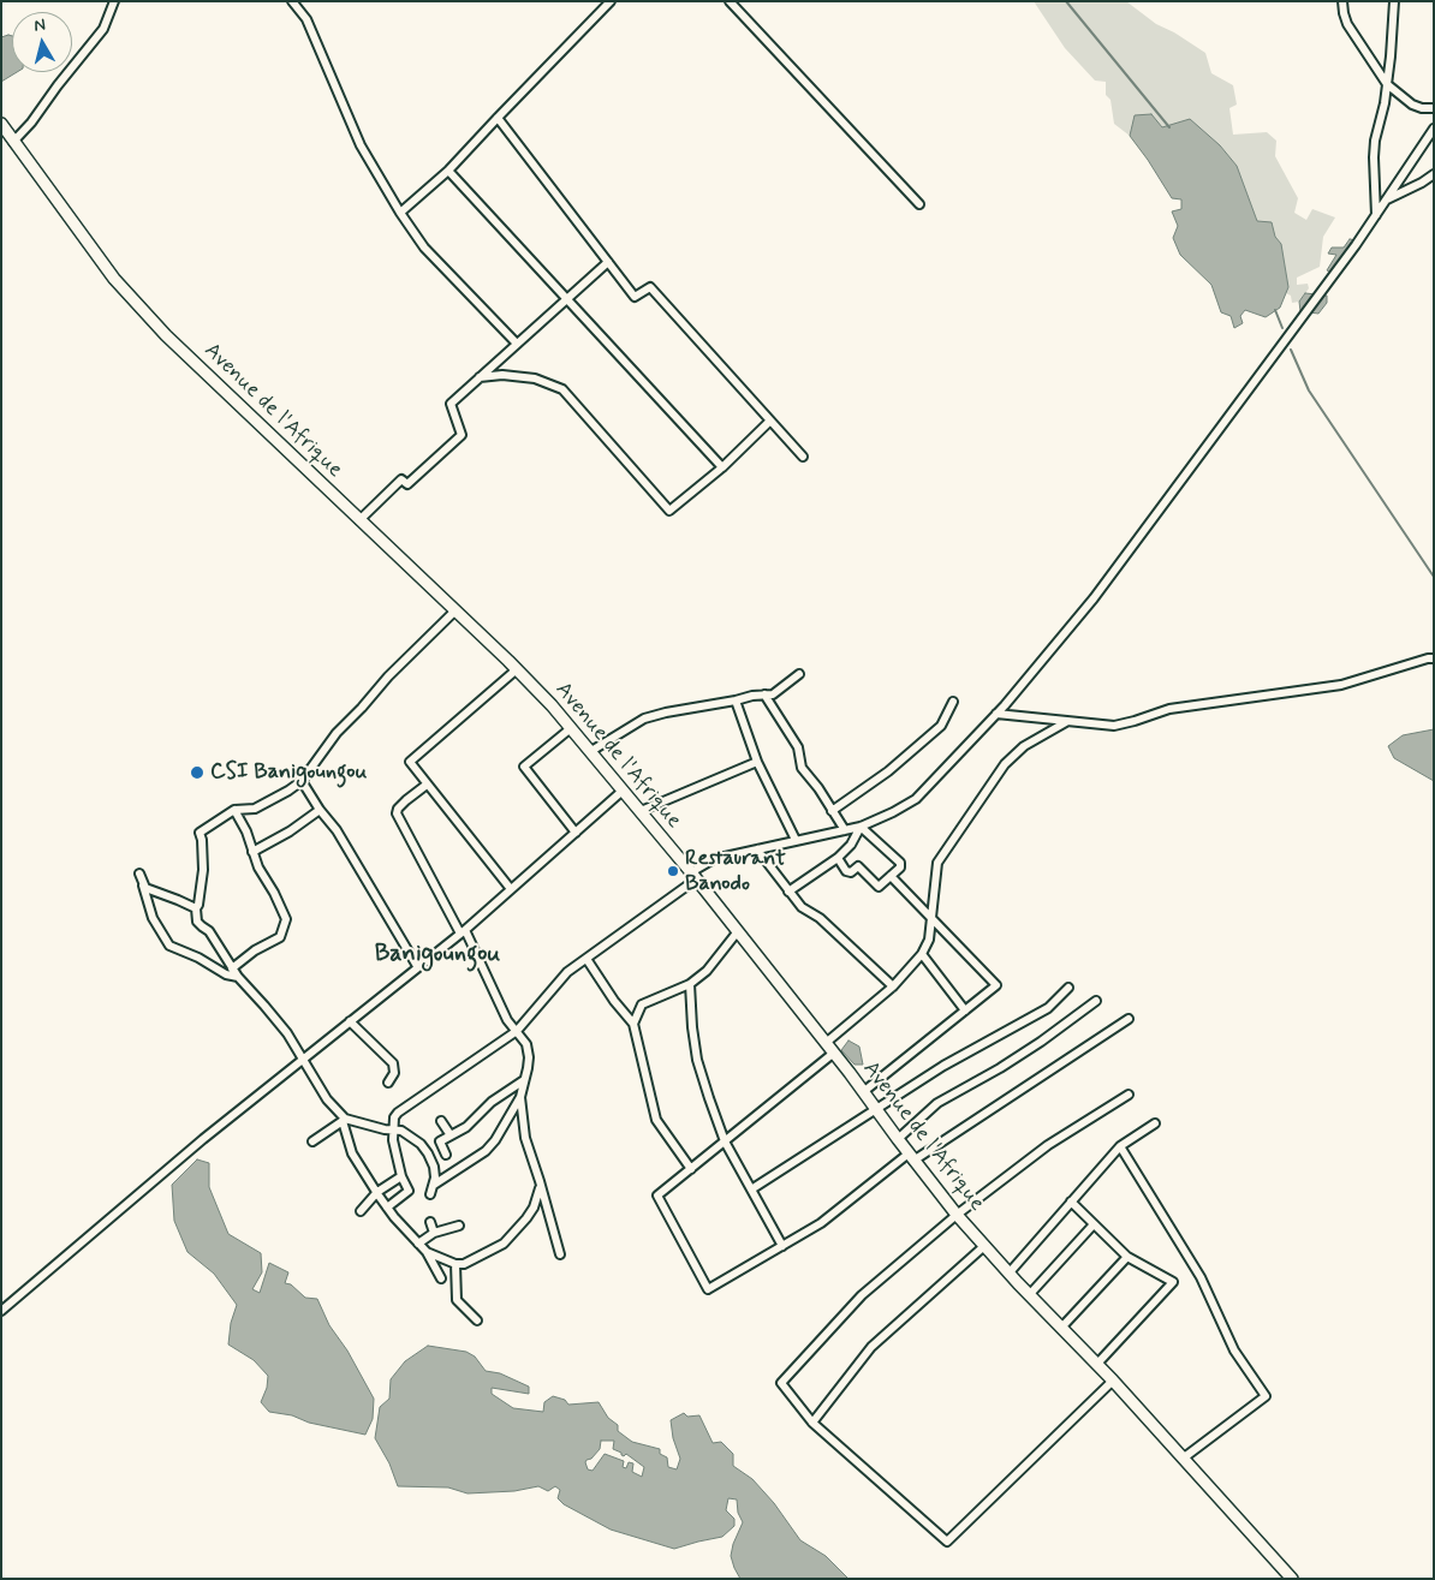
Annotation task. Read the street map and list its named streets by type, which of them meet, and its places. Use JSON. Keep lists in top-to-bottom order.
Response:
{
  "streets": {
    "main road": ["Avenue de l'Afrique"]
  },
  "districts": ["Banigoungou"],
  "places": ["CSI Banigoungou", "Restaurant Banodo"],
  "north": "top"
}
